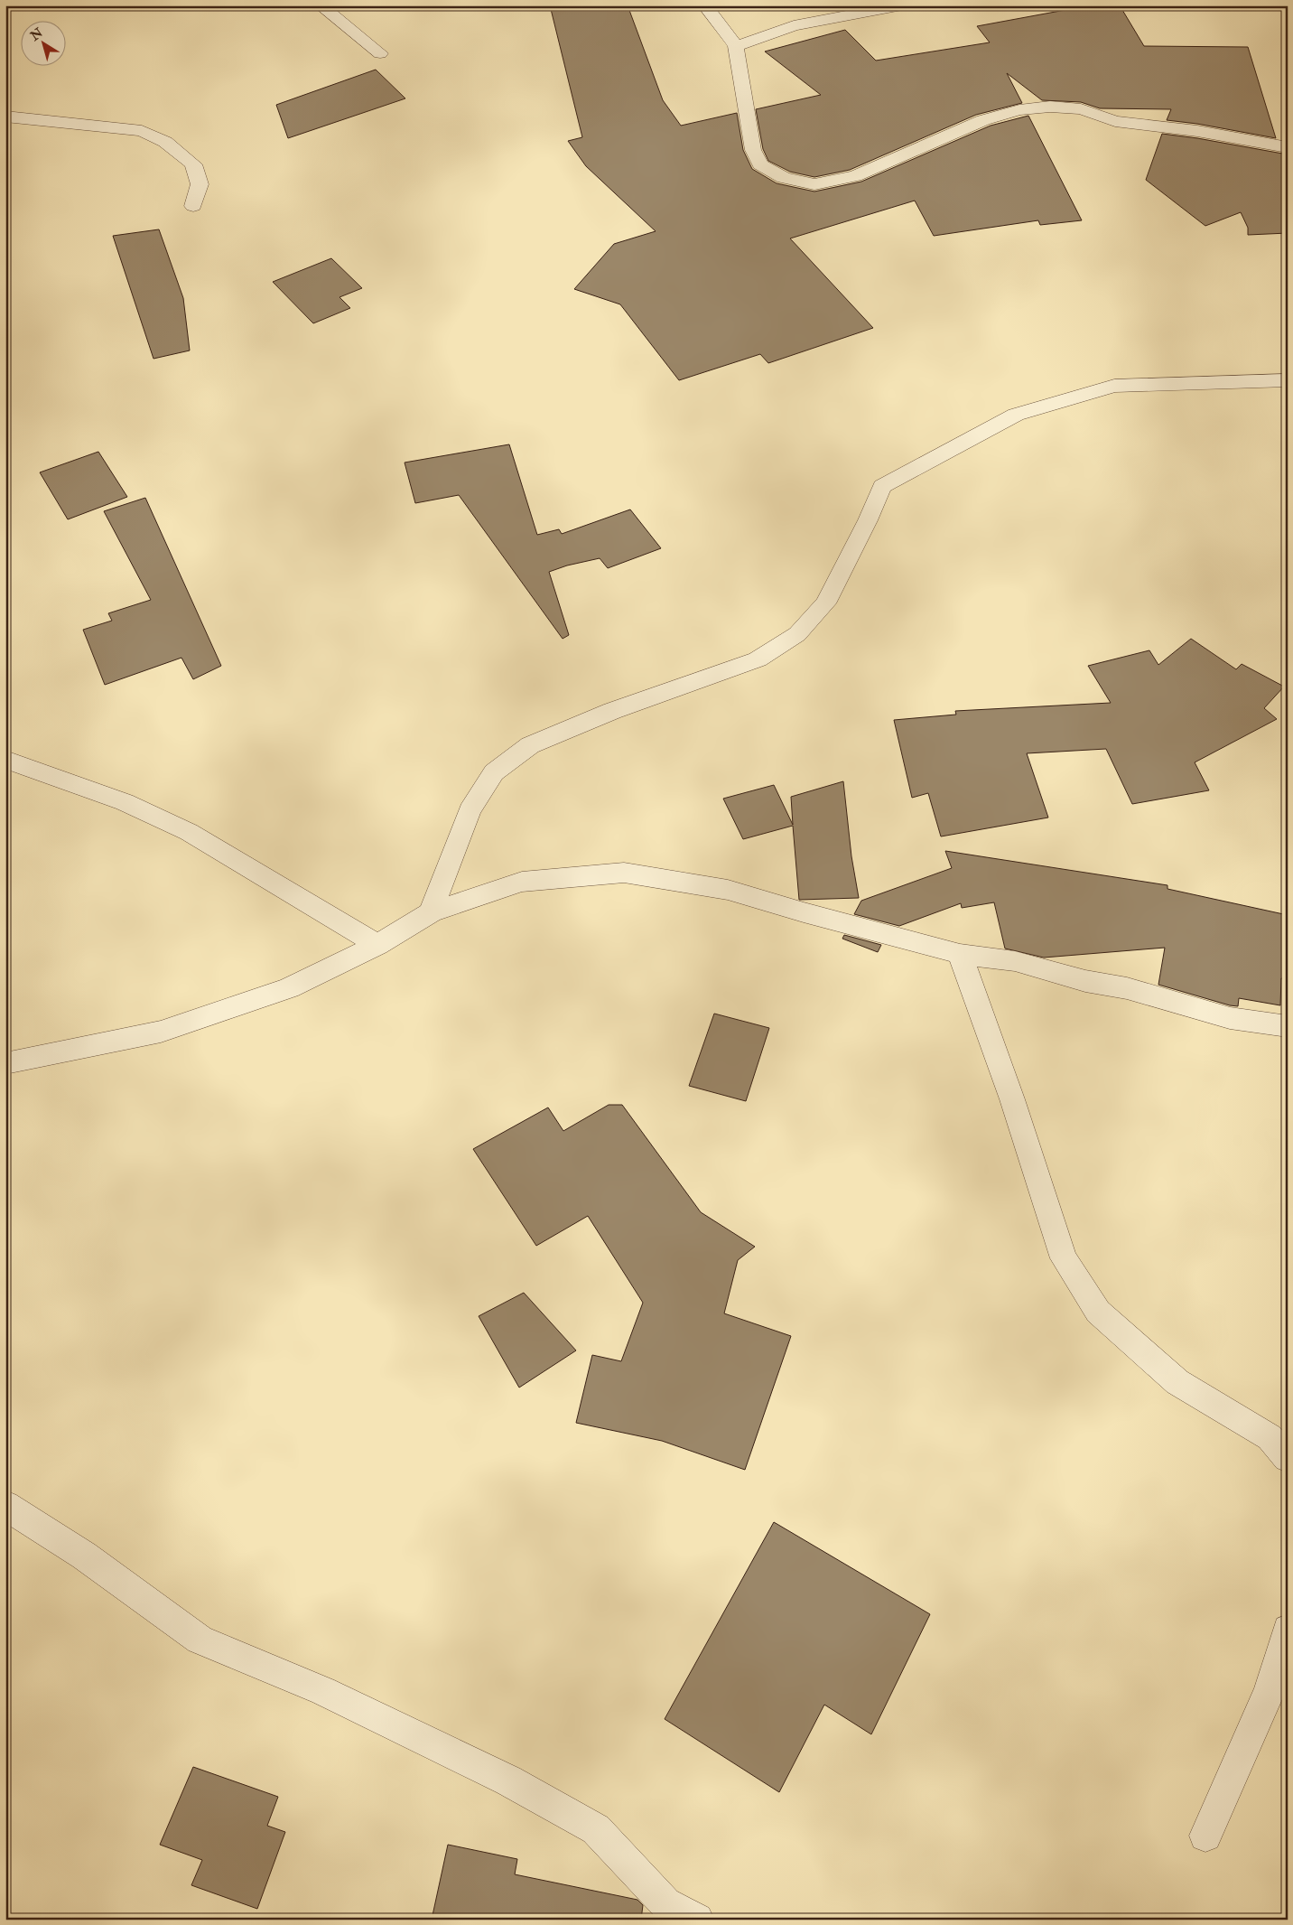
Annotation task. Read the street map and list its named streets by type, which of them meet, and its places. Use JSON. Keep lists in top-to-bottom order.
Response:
{
  "north": "top left"
}
